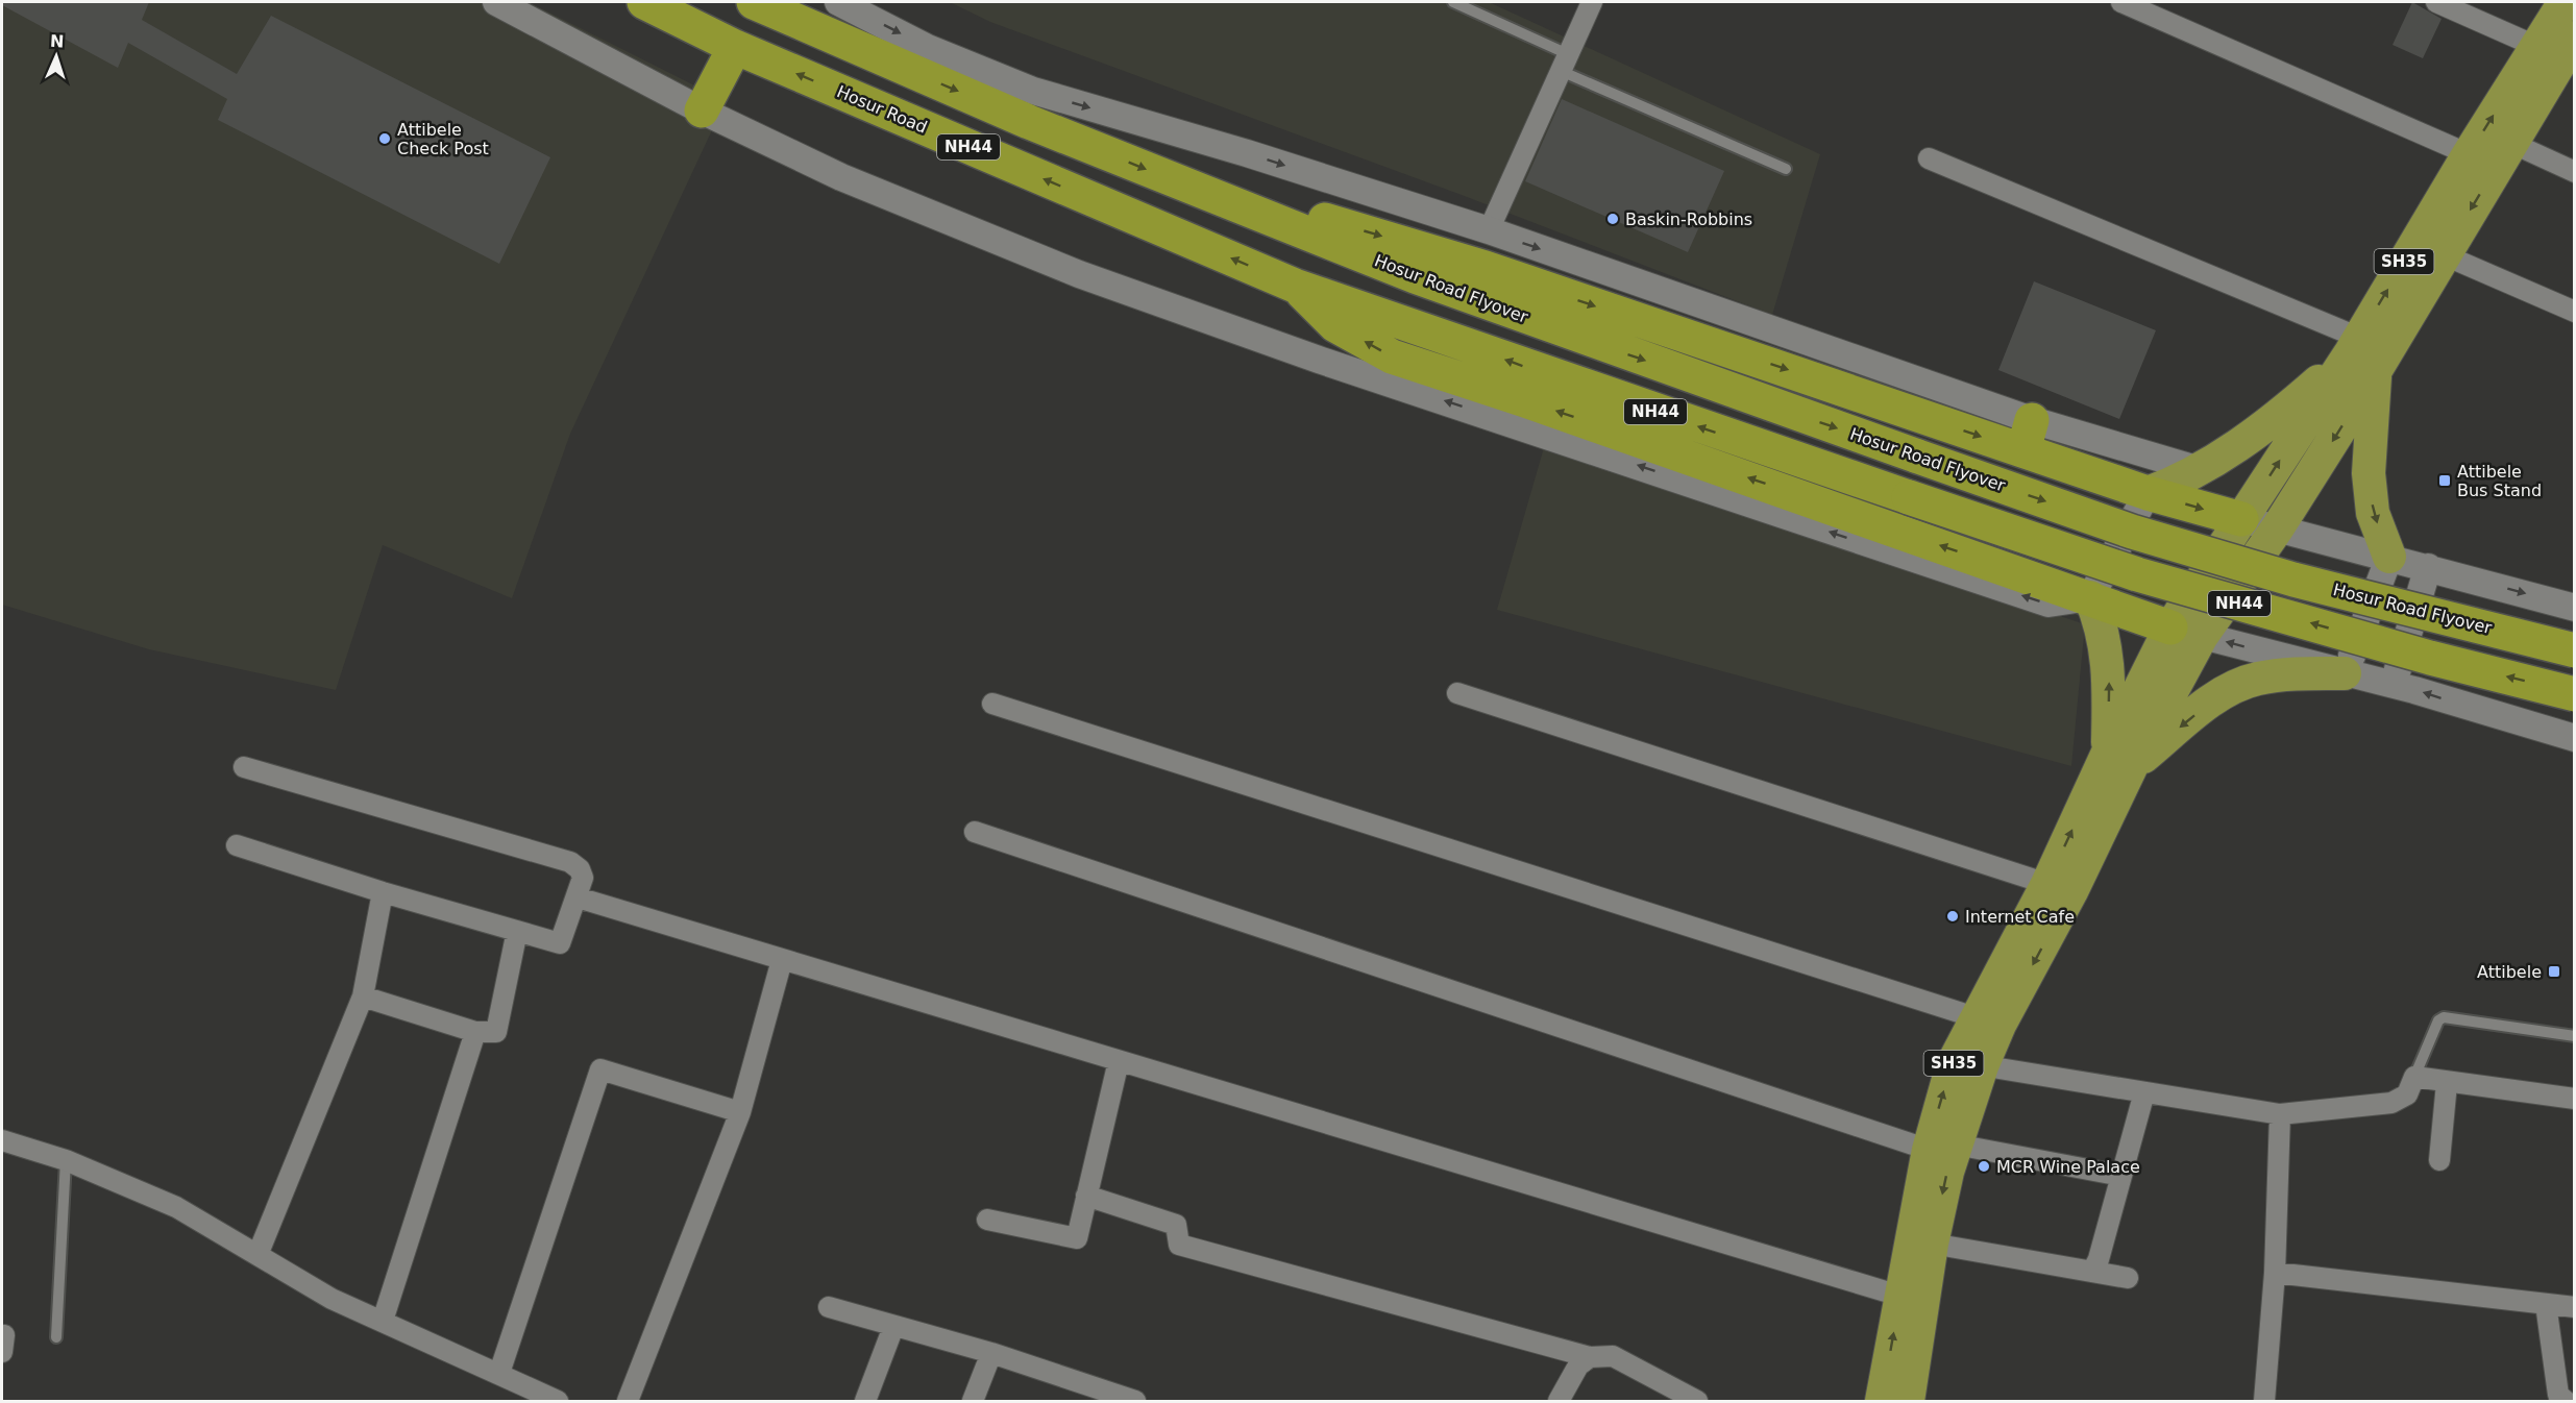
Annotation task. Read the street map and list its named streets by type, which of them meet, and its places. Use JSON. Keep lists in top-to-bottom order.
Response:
{
  "streets": {
    "highway": ["Hosur Road", "NH44", "Hosur Road Flyover"],
    "main road": ["SH35"]
  },
  "crossings": [
    ["Hosur Road", "NH44"],
    ["NH44", "Hosur Road Flyover"]
  ],
  "places": {
    "other": [
      "Attibele Check Post",
      "Baskin-Robbins",
      "Internet Cafe",
      "MCR Wine Palace"
    ],
    "transit": ["Attibele Bus Stand", "Attibele"]
  },
  "north": "top"
}
